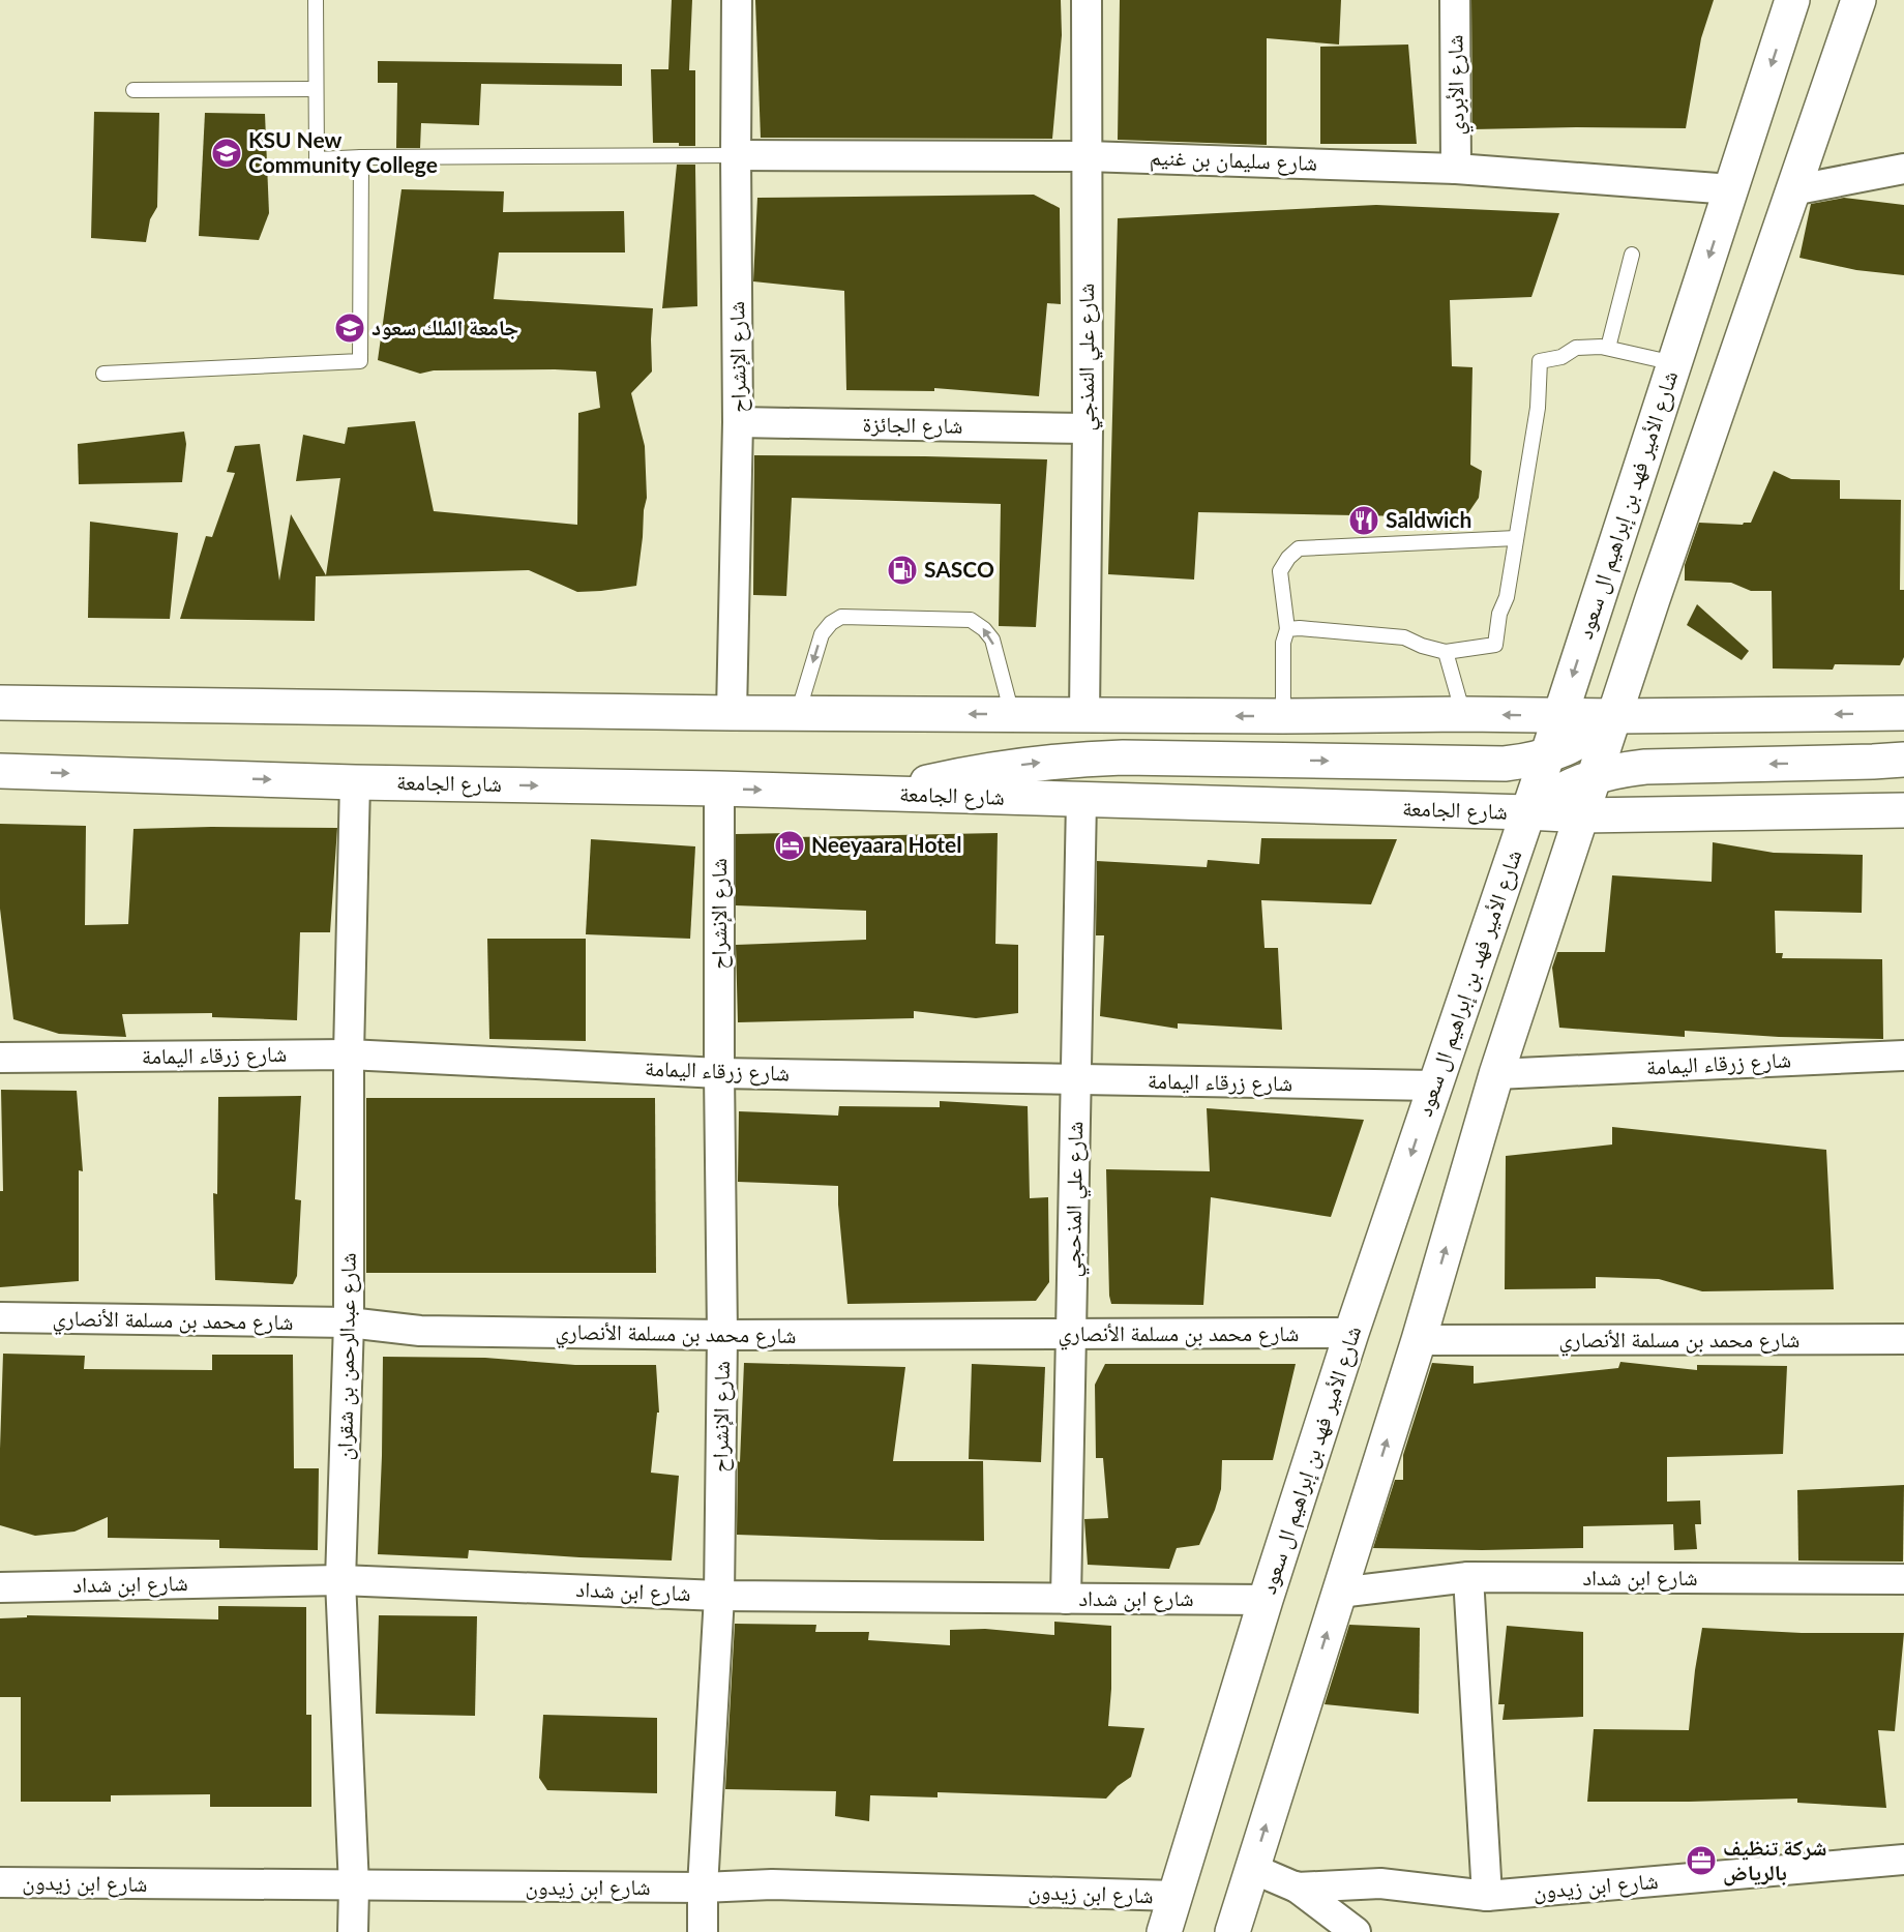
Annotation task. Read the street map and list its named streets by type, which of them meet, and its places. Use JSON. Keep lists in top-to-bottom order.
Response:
{
  "streets": {
    "main road": ["شارع الأمير فهد بن إبراهيم ال سعود", "شارع الجامعة"],
    "street": [
      "شارع الأبردي",
      "شارع سليمان بن غنيم",
      "شارع الإنشراح",
      "شارع علي النمذجي",
      "شارع الجائزة",
      "شارع زرقاء اليمامة",
      "شارع علي المذحجي",
      "شارع محمد بن مسلمة الأنصاري",
      "شارع عبدالرحمن بن شقران",
      "شارع ابن شداد",
      "شارع ابن زيدون"
    ]
  },
  "crossings": [
    ["شارع الأبردي", "شارع سليمان بن غنيم"],
    ["شارع سليمان بن غنيم", "شارع الإنشراح"],
    ["شارع سليمان بن غنيم", "شارع علي النمذجي"],
    ["شارع سليمان بن غنيم", "شارع الأمير فهد بن إبراهيم ال سعود"],
    ["شارع الإنشراح", "شارع الجائزة"],
    ["شارع الإنشراح", "شارع الجامعة"],
    ["شارع الإنشراح", "شارع زرقاء اليمامة"],
    ["شارع الإنشراح", "شارع محمد بن مسلمة الأنصاري"],
    ["شارع الإنشراح", "شارع ابن شداد"],
    ["شارع الإنشراح", "شارع ابن زيدون"],
    ["شارع علي النمذجي", "شارع الجائزة"],
    ["شارع الأمير فهد بن إبراهيم ال سعود", "شارع الجامعة"],
    ["شارع الأمير فهد بن إبراهيم ال سعود", "شارع زرقاء اليمامة"],
    ["شارع الأمير فهد بن إبراهيم ال سعود", "شارع محمد بن مسلمة الأنصاري"],
    ["شارع الأمير فهد بن إبراهيم ال سعود", "شارع ابن شداد"],
    ["شارع الأمير فهد بن إبراهيم ال سعود", "شارع ابن زيدون"],
    ["شارع الجامعة", "شارع علي المذحجي"],
    ["شارع الجامعة", "شارع عبدالرحمن بن شقران"],
    ["شارع زرقاء اليمامة", "شارع علي المذحجي"],
    ["شارع زرقاء اليمامة", "شارع عبدالرحمن بن شقران"],
    ["شارع علي المذحجي", "شارع محمد بن مسلمة الأنصاري"],
    ["شارع علي المذحجي", "شارع ابن شداد"],
    ["شارع محمد بن مسلمة الأنصاري", "شارع عبدالرحمن بن شقران"],
    ["شارع عبدالرحمن بن شقران", "شارع ابن شداد"],
    ["شارع عبدالرحمن بن شقران", "شارع ابن زيدون"]
  ],
  "places": {
    "school or university": ["KSU New Community College", "جامعة الملك سعود"],
    "restaurant": ["Saldwich"],
    "fuel station": ["SASCO"],
    "hotel": ["Neeyaara Hotel"],
    "office": ["شركة تنظيف بالرياض"]
  }
}
